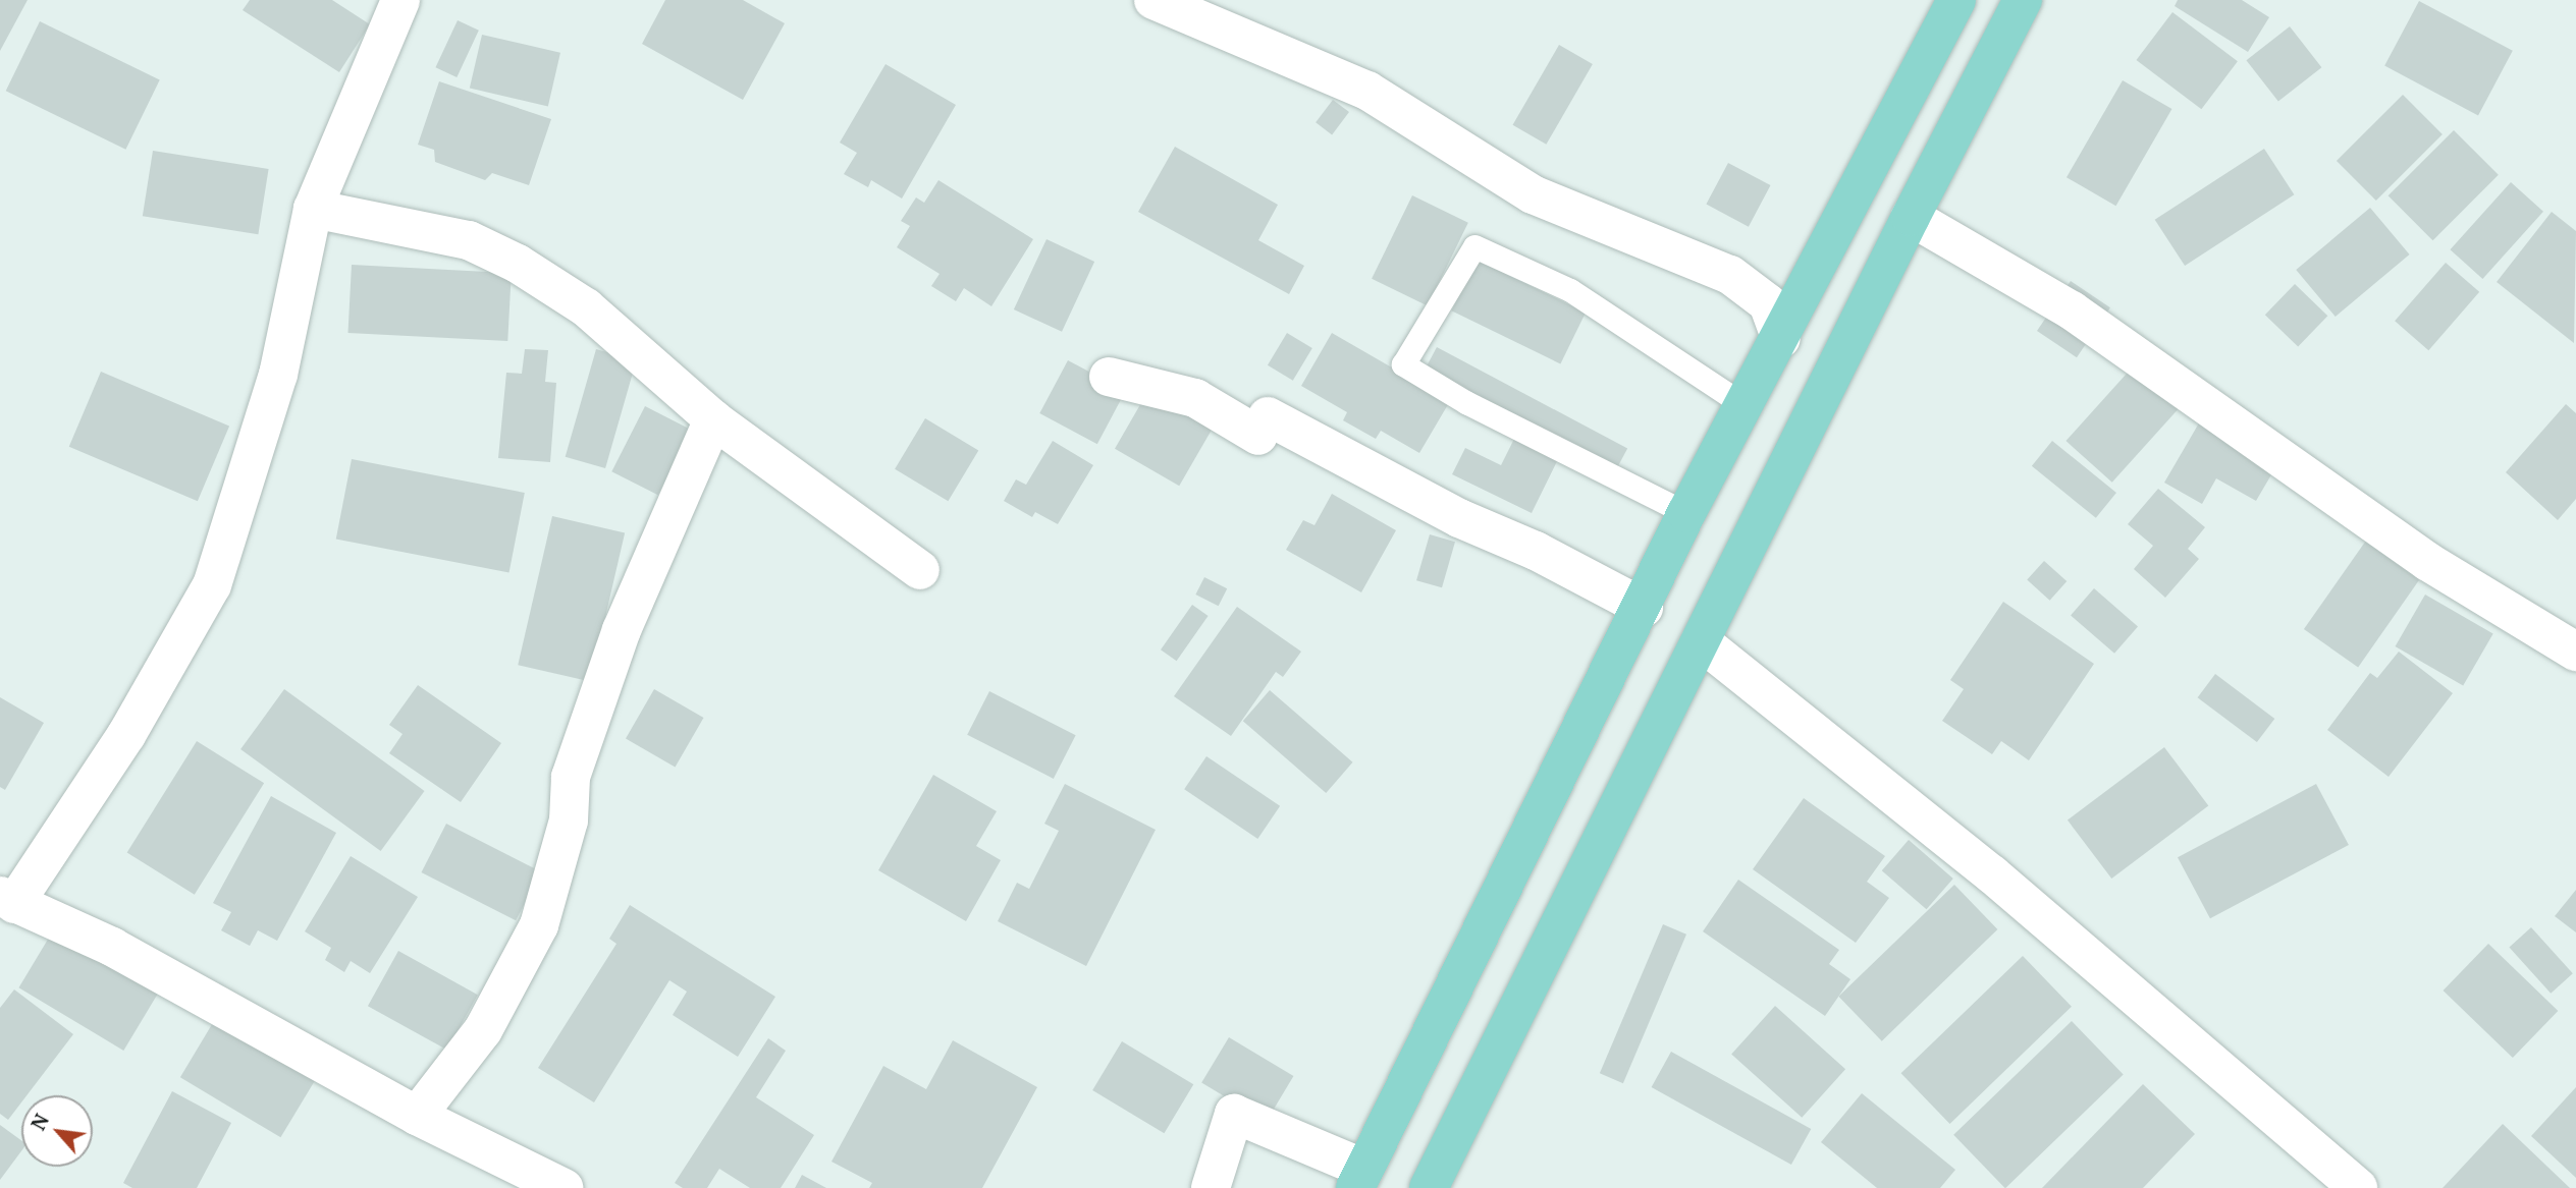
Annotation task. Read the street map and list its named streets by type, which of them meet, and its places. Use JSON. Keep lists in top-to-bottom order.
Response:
{
  "north": "top left"
}
